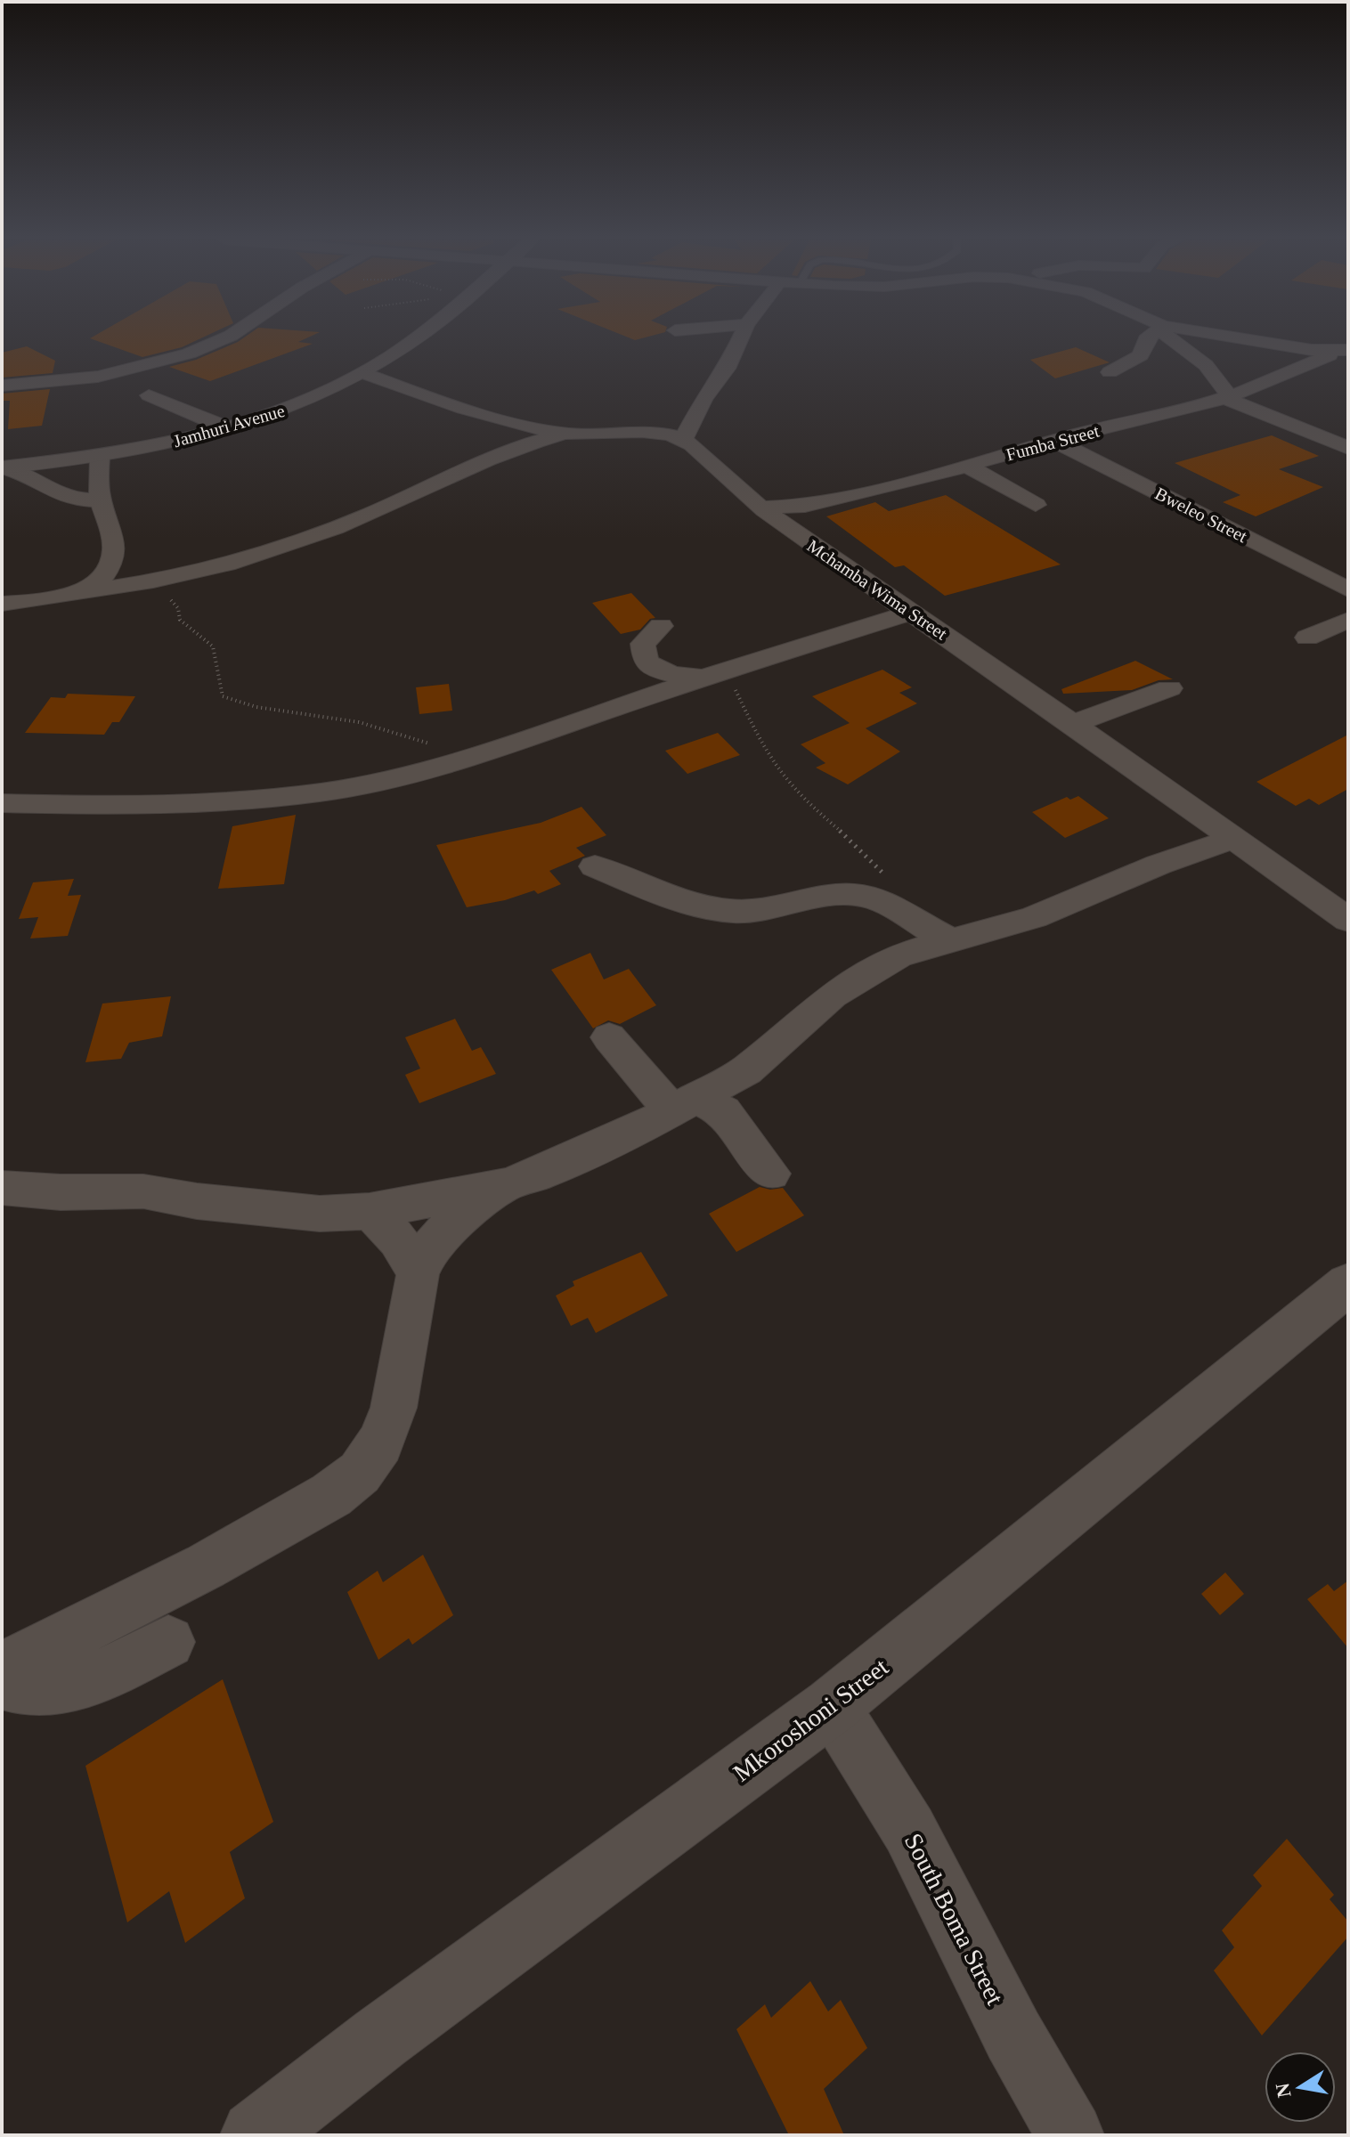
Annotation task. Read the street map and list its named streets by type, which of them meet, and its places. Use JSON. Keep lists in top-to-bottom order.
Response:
{
  "streets": {
    "street": [
      "Jamhuri Avenue",
      "Fumba Street",
      "Bweleo Street",
      "Mchamba Wima Street",
      "Mkoroshoni Street",
      "South Boma Street"
    ]
  },
  "crossings": [
    ["Jamhuri Avenue", "Mchamba Wima Street"],
    ["Fumba Street", "Bweleo Street"],
    ["Fumba Street", "Mchamba Wima Street"],
    ["Mkoroshoni Street", "South Boma Street"]
  ],
  "north": "left"
}
